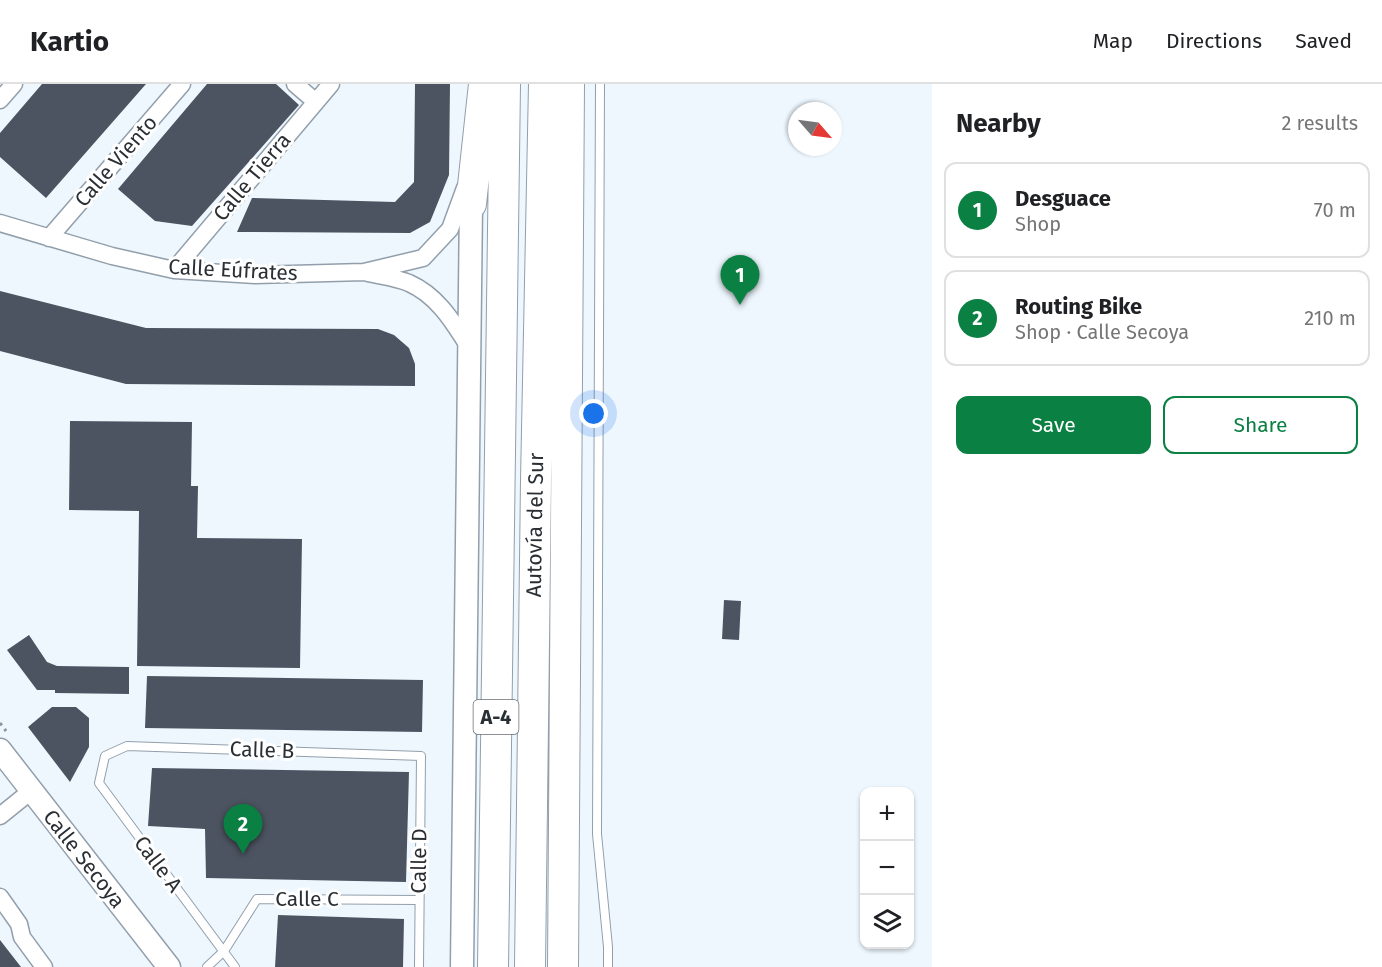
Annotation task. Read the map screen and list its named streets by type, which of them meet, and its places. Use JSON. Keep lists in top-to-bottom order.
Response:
{
  "streets": {
    "highway": ["Autovía del Sur", "A-4"],
    "street": [
      "Calle Viento",
      "Calle Tierra",
      "Calle Eúfrates",
      "Calle Secoya"
    ],
    "lane": [
      "Calle B",
      "Calle D",
      "Calle A",
      "Calle C"
    ]
  },
  "crossings": [
    ["Calle Viento", "Calle Eúfrates"],
    ["Calle Tierra", "Calle Eúfrates"],
    ["Calle B", "Calle D"],
    ["Calle B", "Calle A"],
    ["Calle D", "Calle C"],
    ["Calle A", "Calle C"]
  ],
  "north": "bottom right",
  "page": {
    "header": "Kartio",
    "nav": ["Map", "Directions", "Saved"],
    "heading": ["Nearby", "2 results"],
    "list": [
      {
        "mark": "1",
        "name": "Desguace",
        "note": "Shop",
        "value": "70 m"
      },
      {
        "mark": "2",
        "name": "Routing Bike",
        "note": "Shop · Calle Secoya",
        "value": "210 m"
      }
    ],
    "pins": ["1", "2"],
    "buttons": ["Save", "Share"],
    "map_buttons": ["+", "−"]
  }
}
